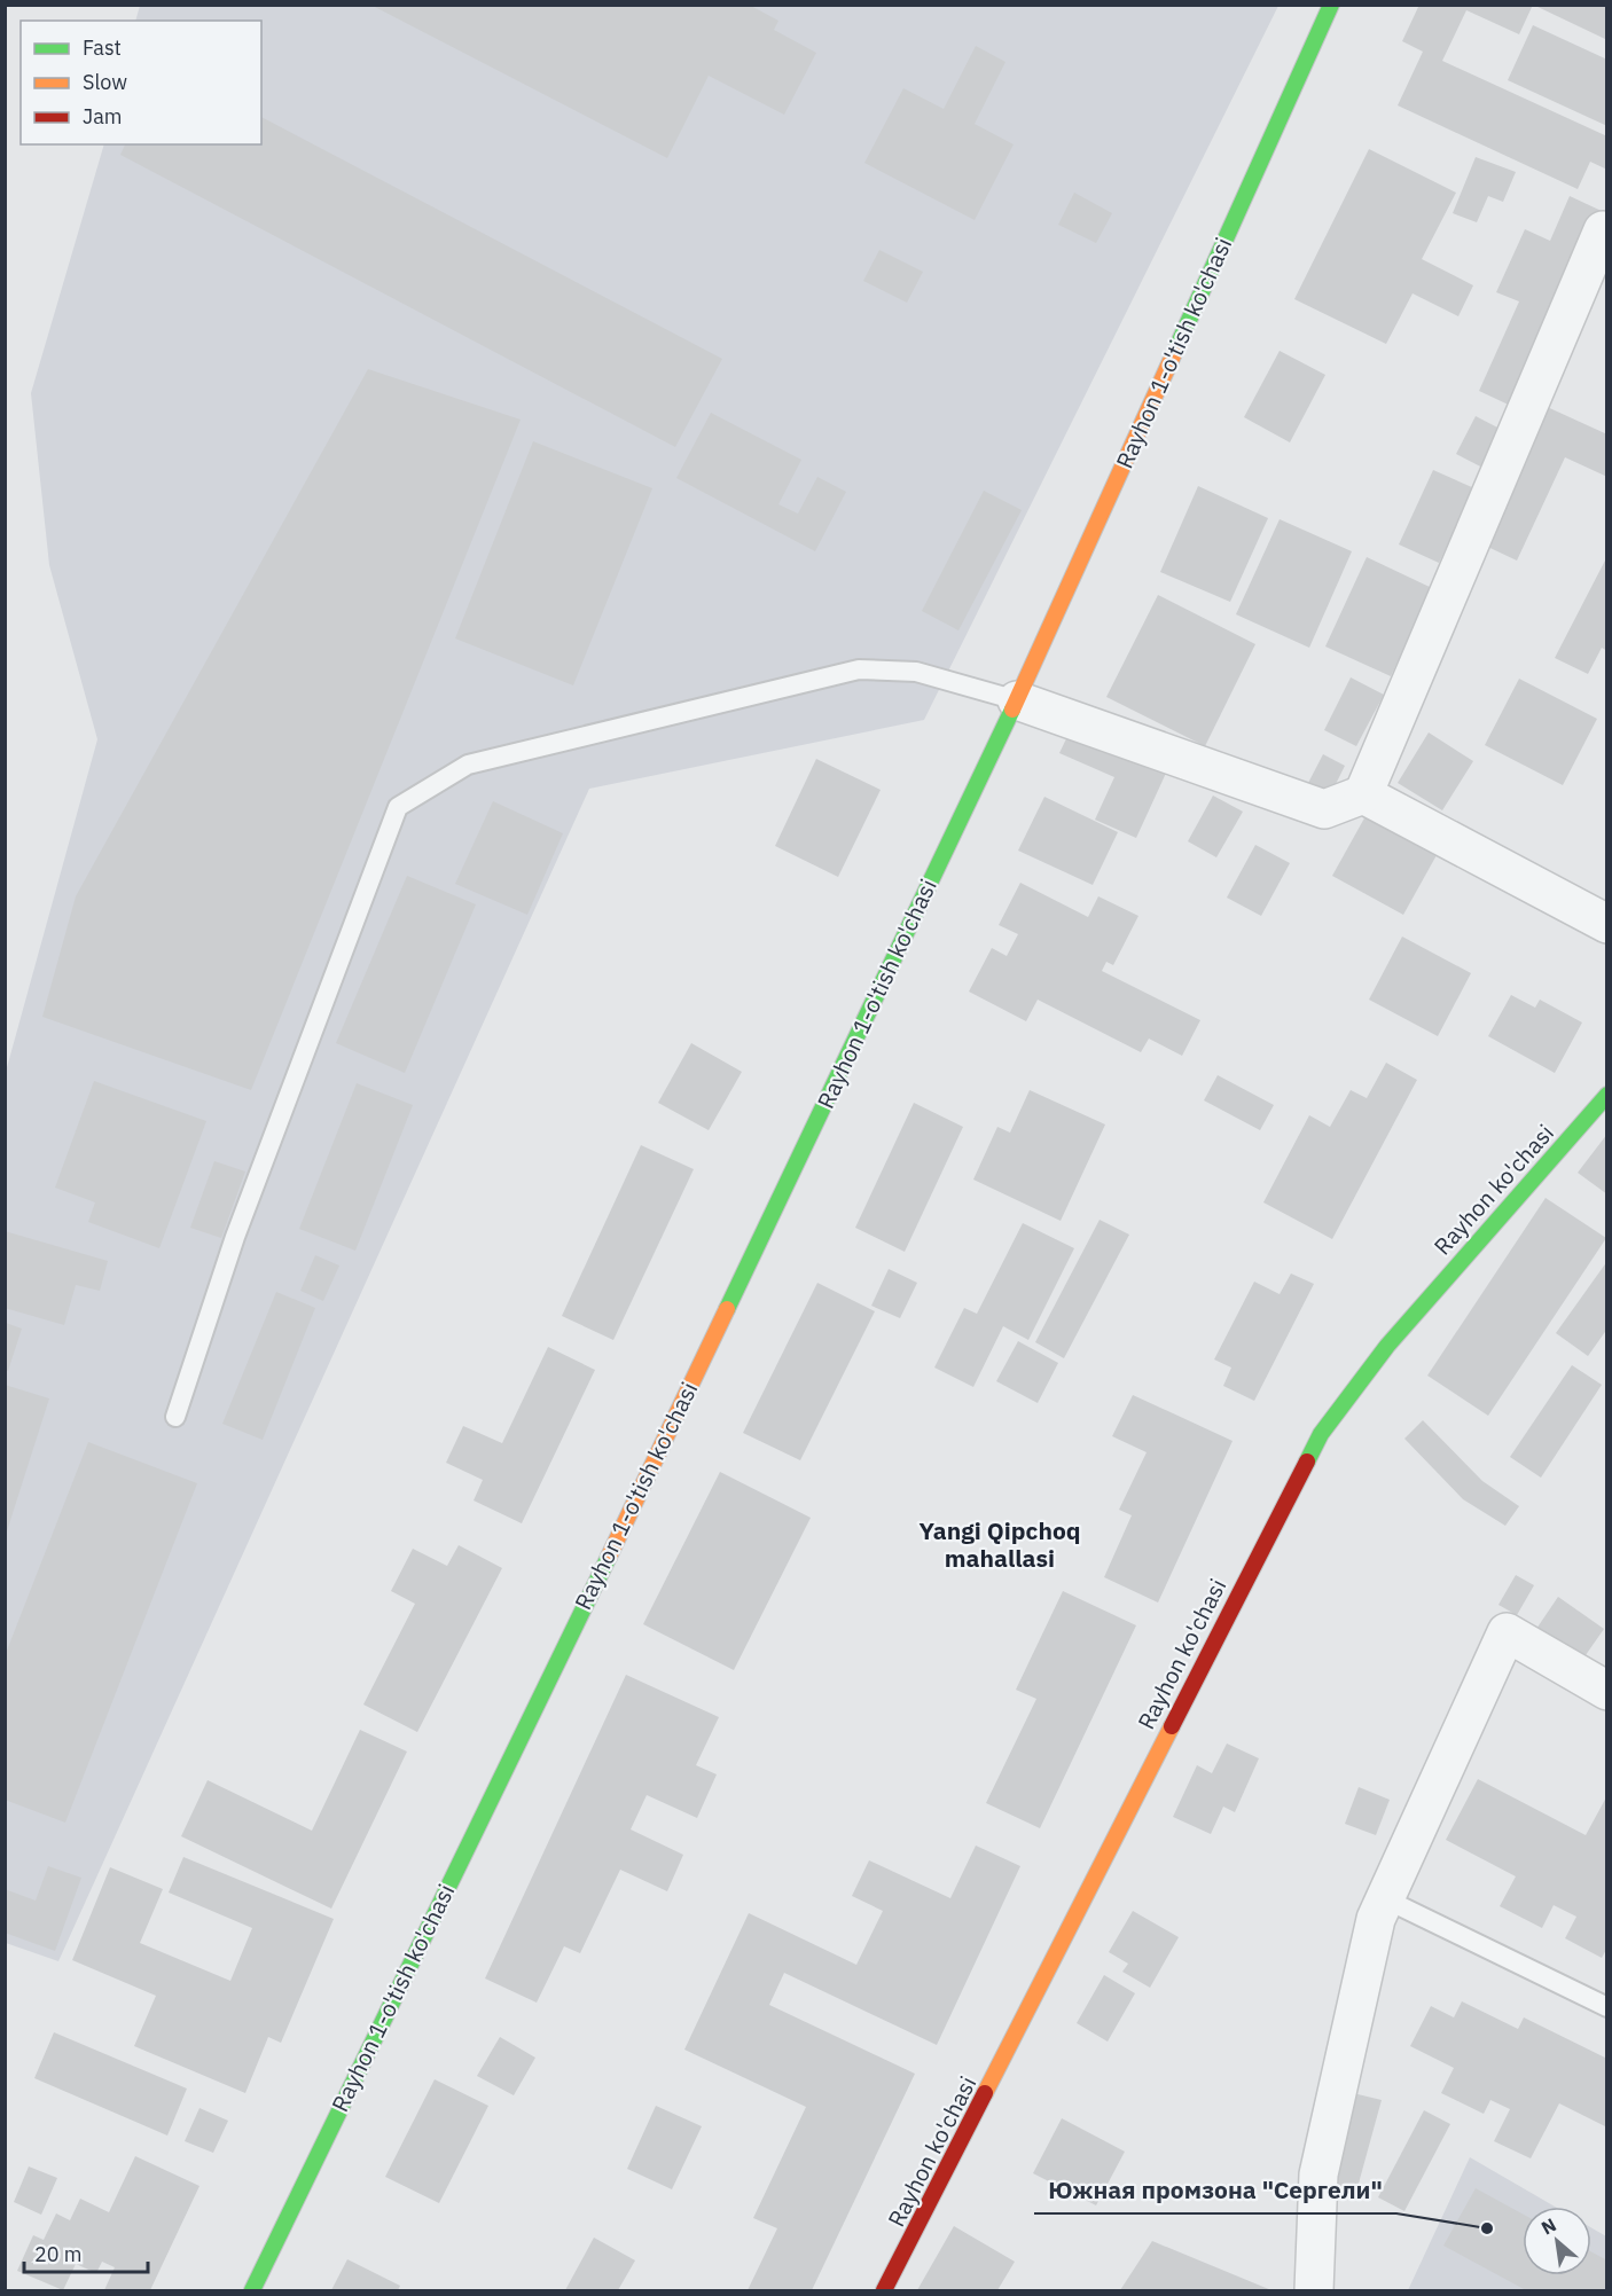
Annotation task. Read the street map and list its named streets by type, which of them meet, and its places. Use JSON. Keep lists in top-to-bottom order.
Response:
{
  "streets": {
    "street": ["Rayhon 1-o'tish ko'chasi", "Rayhon ko'chasi"]
  },
  "districts": ["Yangi Qipchoq mahallasi"],
  "places": ["Южная промзона \"Сергели\""],
  "legend": ["Fast", "Slow", "Jam"],
  "scale_bar": "20 m",
  "north": "top left"
}
